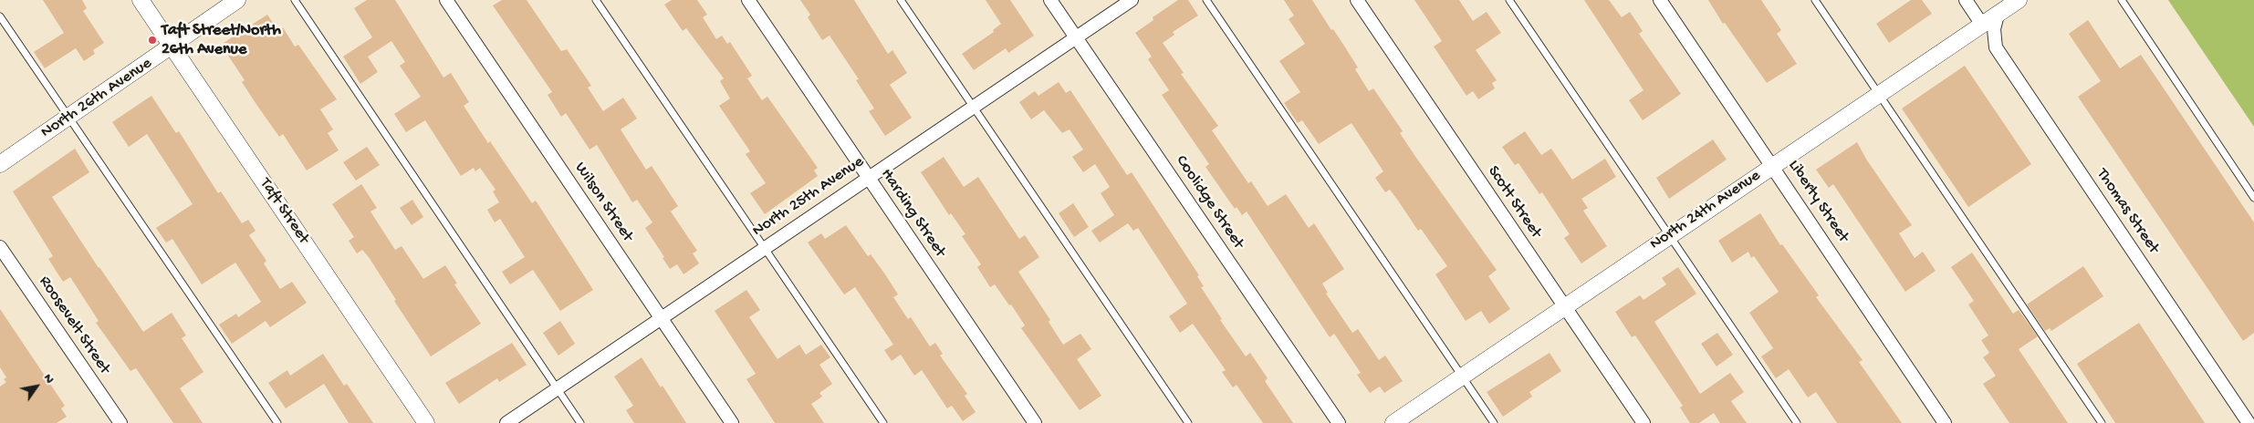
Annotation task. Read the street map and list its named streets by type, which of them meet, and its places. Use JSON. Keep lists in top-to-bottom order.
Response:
{
  "streets": {
    "street": [
      "North 26th Avenue",
      "North 25th Avenue",
      "Liberty Street",
      "Wilson Street",
      "Coolidge Street",
      "Scott Street",
      "North 24th Avenue",
      "Taft Street",
      "Thomas Street",
      "Harding Street",
      "Roosevelt Street"
    ]
  },
  "crossings": [
    ["North 26th Avenue", "Taft Street"],
    ["North 25th Avenue", "Wilson Street"],
    ["North 25th Avenue", "Coolidge Street"],
    ["North 25th Avenue", "Harding Street"],
    ["Liberty Street", "North 24th Avenue"],
    ["Scott Street", "North 24th Avenue"],
    ["North 24th Avenue", "Thomas Street"]
  ],
  "places": ["Taft Street/North 26th Avenue"],
  "north": "top right"
}
